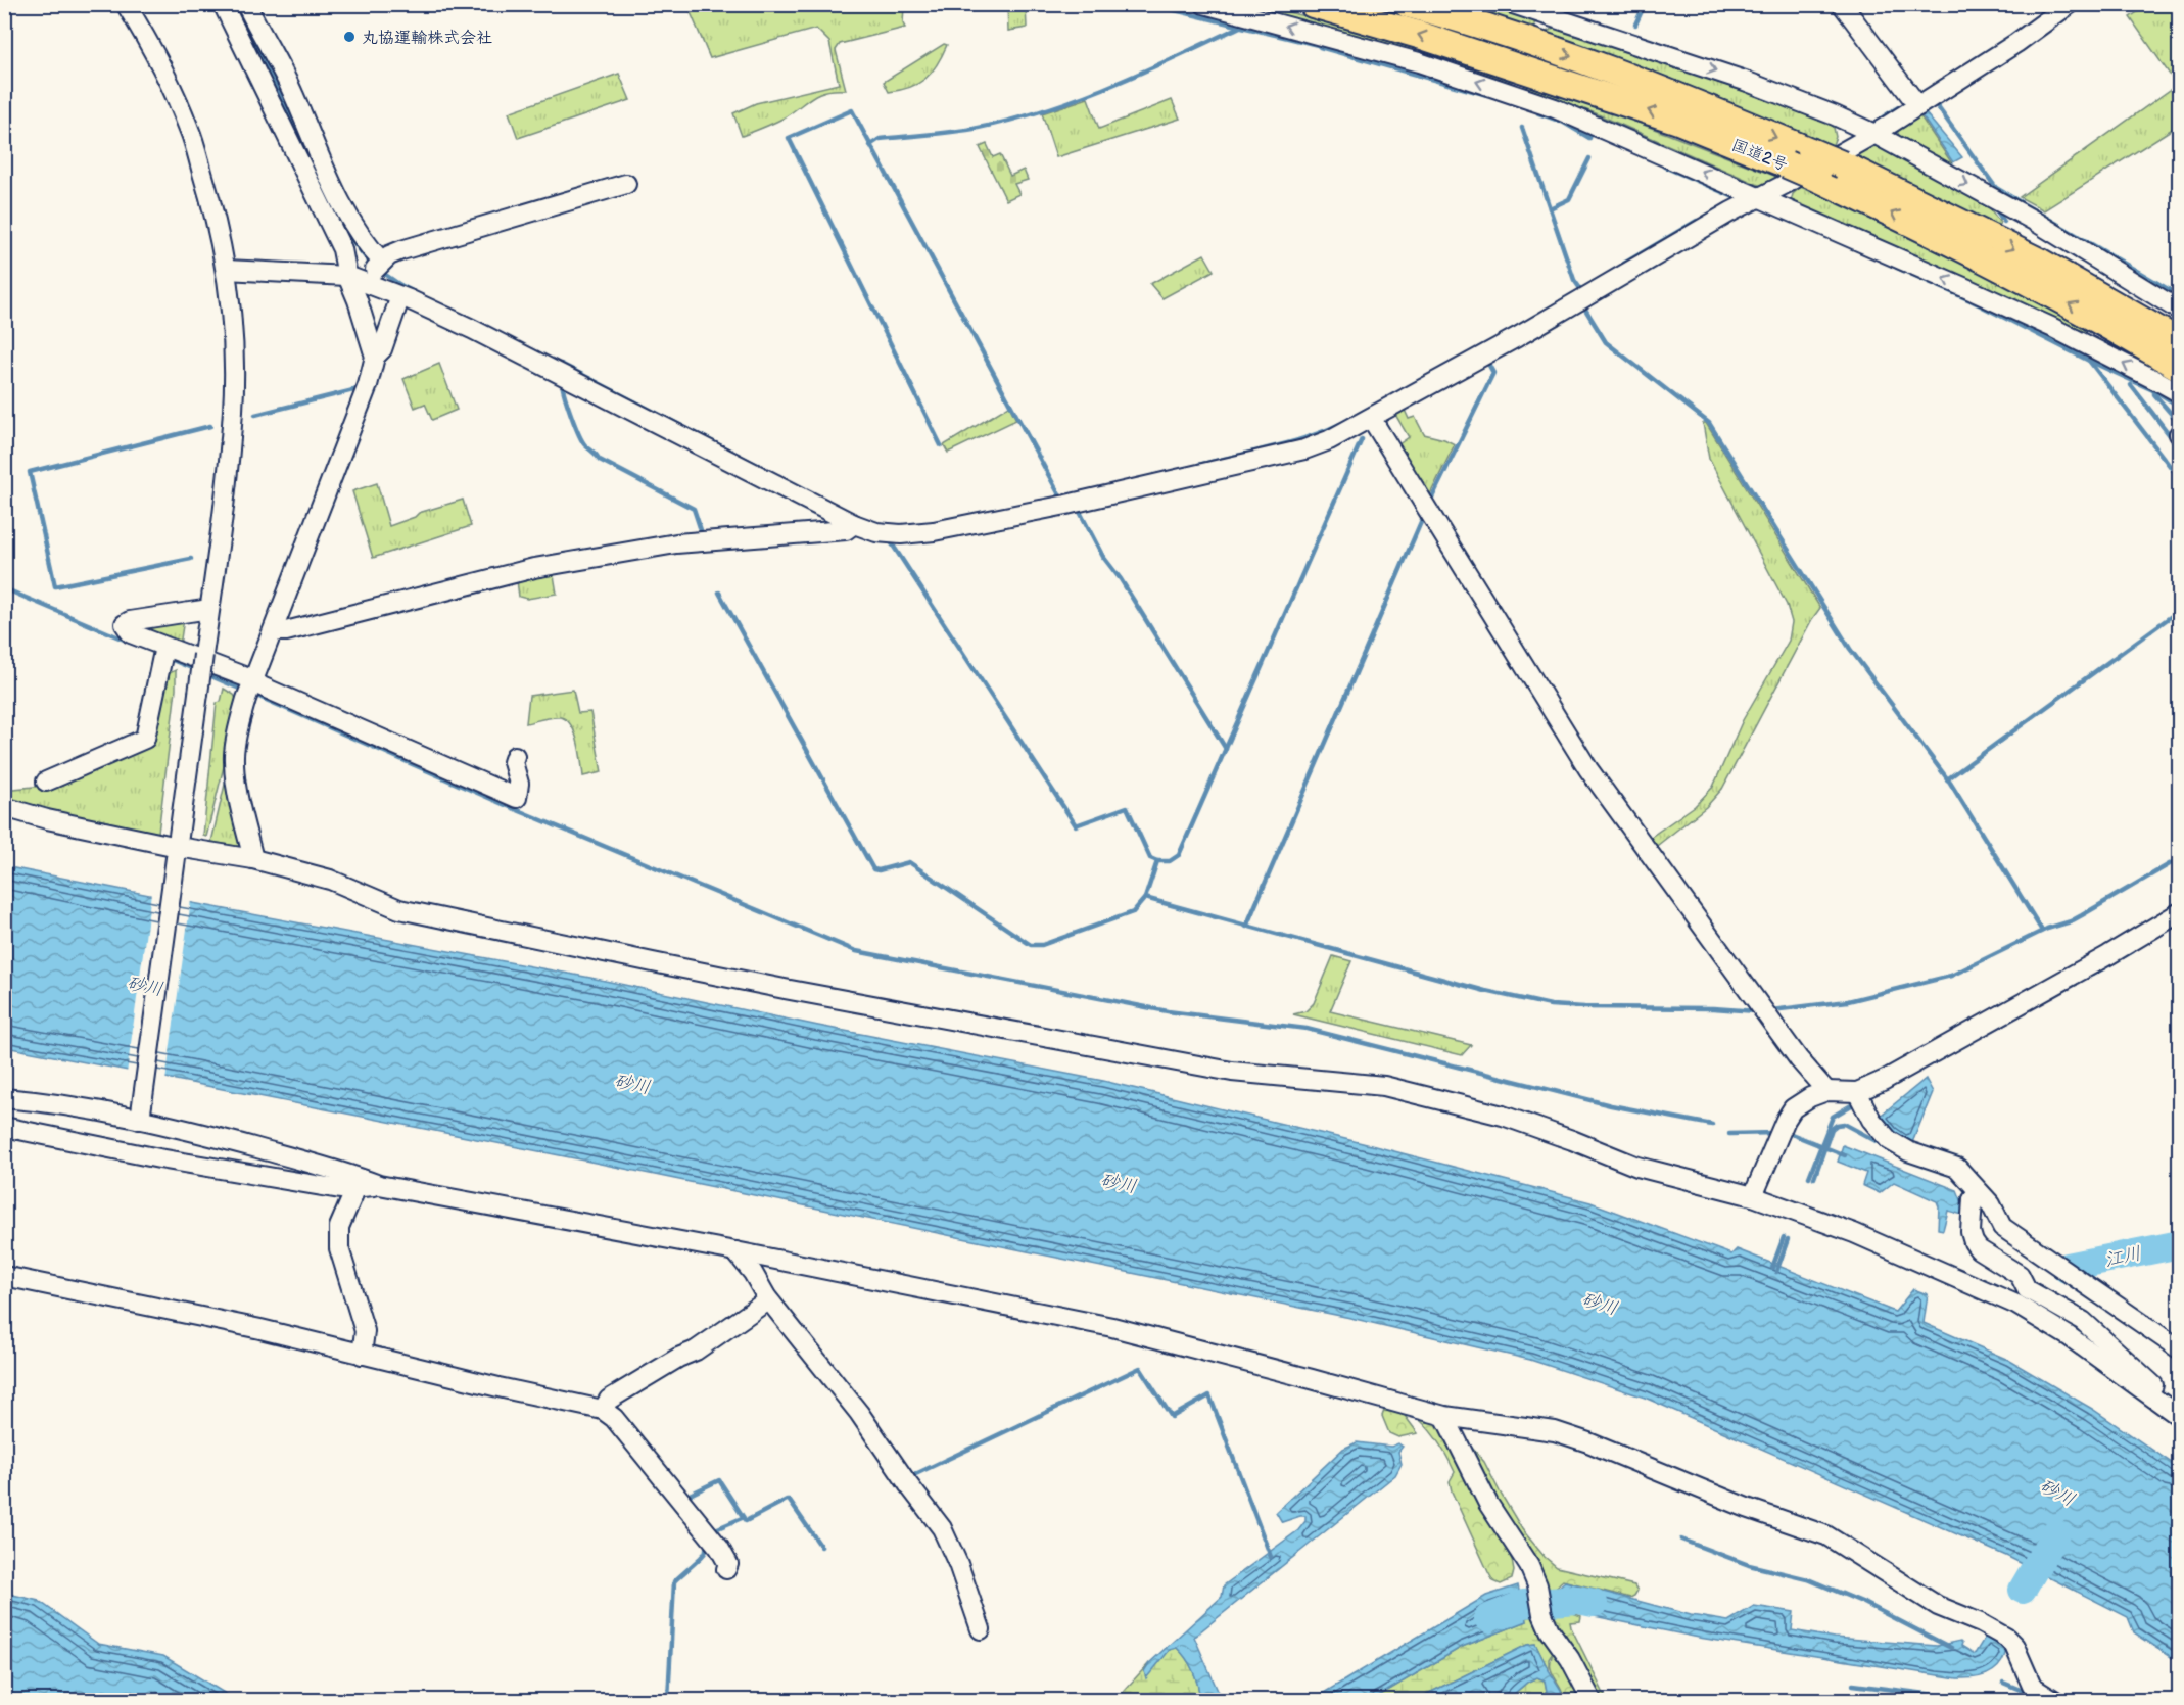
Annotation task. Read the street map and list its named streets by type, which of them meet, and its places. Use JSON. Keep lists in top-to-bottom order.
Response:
{
  "streets": {
    "highway": ["国道2号"]
  },
  "water": ["砂川", "江川"],
  "places": ["丸協運輸株式会社"]
}
